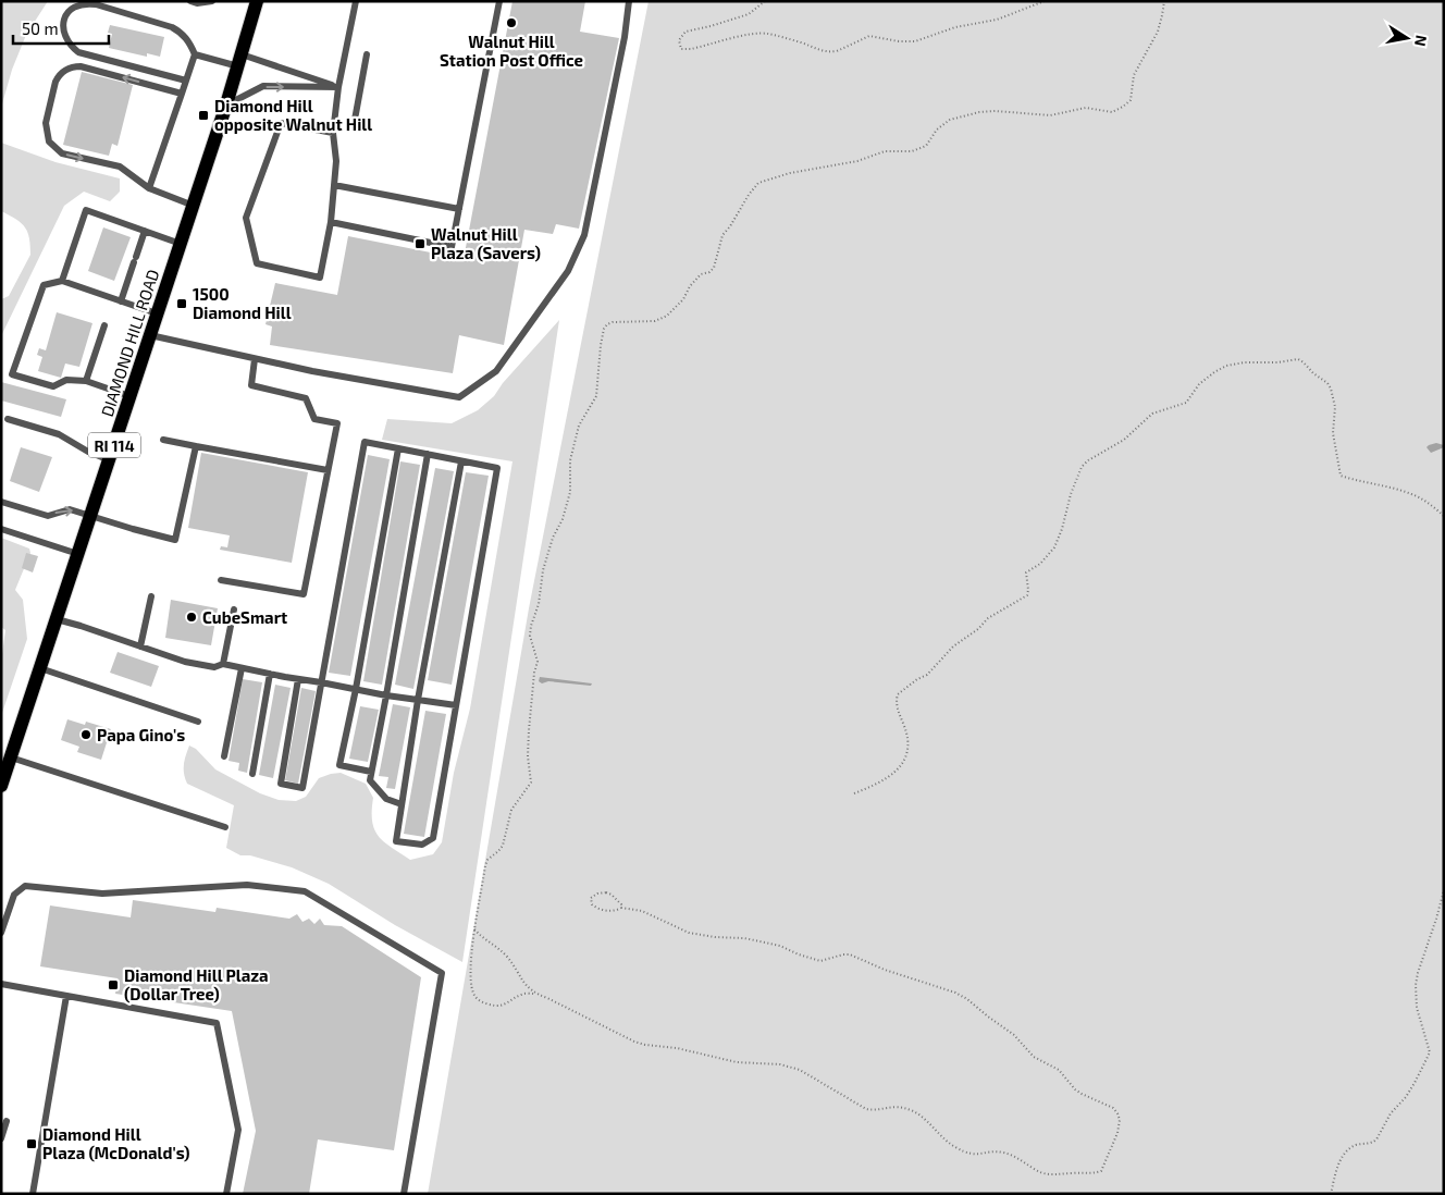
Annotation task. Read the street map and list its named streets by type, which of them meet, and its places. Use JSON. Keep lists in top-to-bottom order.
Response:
{
  "streets": {
    "main road": ["DIAMOND HILL ROAD", "RI 114"]
  },
  "places": {
    "other": ["Walnut Hill Station Post Office", "CubeSmart", "Papa Gino's"],
    "transit": [
      "Diamond Hill opposite Walnut Hill",
      "Walnut Hill Plaza (Savers)",
      "1500 Diamond Hill",
      "Diamond Hill Plaza (Dollar Tree)",
      "Diamond Hill Plaza (McDonald's)"
    ]
  },
  "scale_bar": "50 m",
  "north": "right"
}
